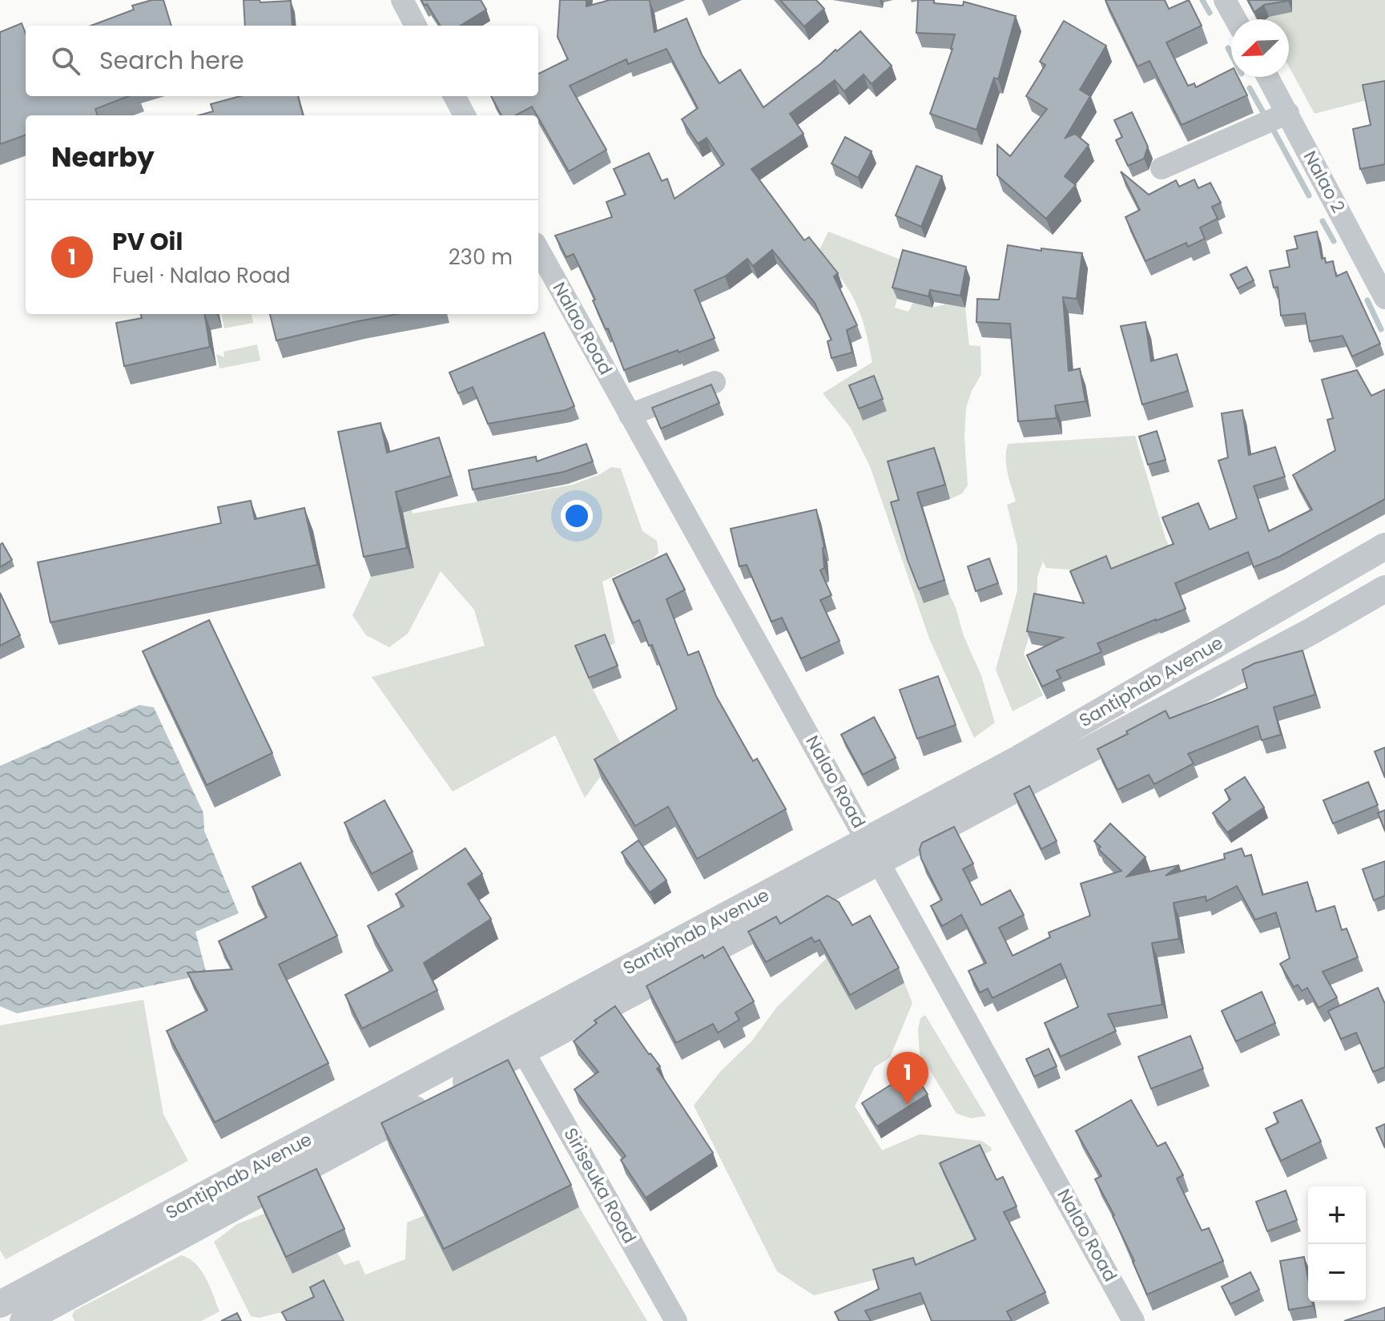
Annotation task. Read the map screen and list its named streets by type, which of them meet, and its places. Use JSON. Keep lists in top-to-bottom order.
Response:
{
  "streets": {
    "street": [
      "Nalao 2",
      "Nalao Road",
      "Santiphab Avenue",
      "Siriseuka Road"
    ]
  },
  "crossings": [
    ["Nalao Road", "Santiphab Avenue"],
    ["Santiphab Avenue", "Siriseuka Road"]
  ],
  "north": "bottom left",
  "page": {
    "search": "Search here",
    "heading": "Nearby",
    "list": [
      {
        "mark": "1",
        "name": "PV Oil",
        "note": "Fuel · Nalao Road",
        "value": "230 m"
      }
    ],
    "pins": "1",
    "map_buttons": ["+", "−"]
  }
}
